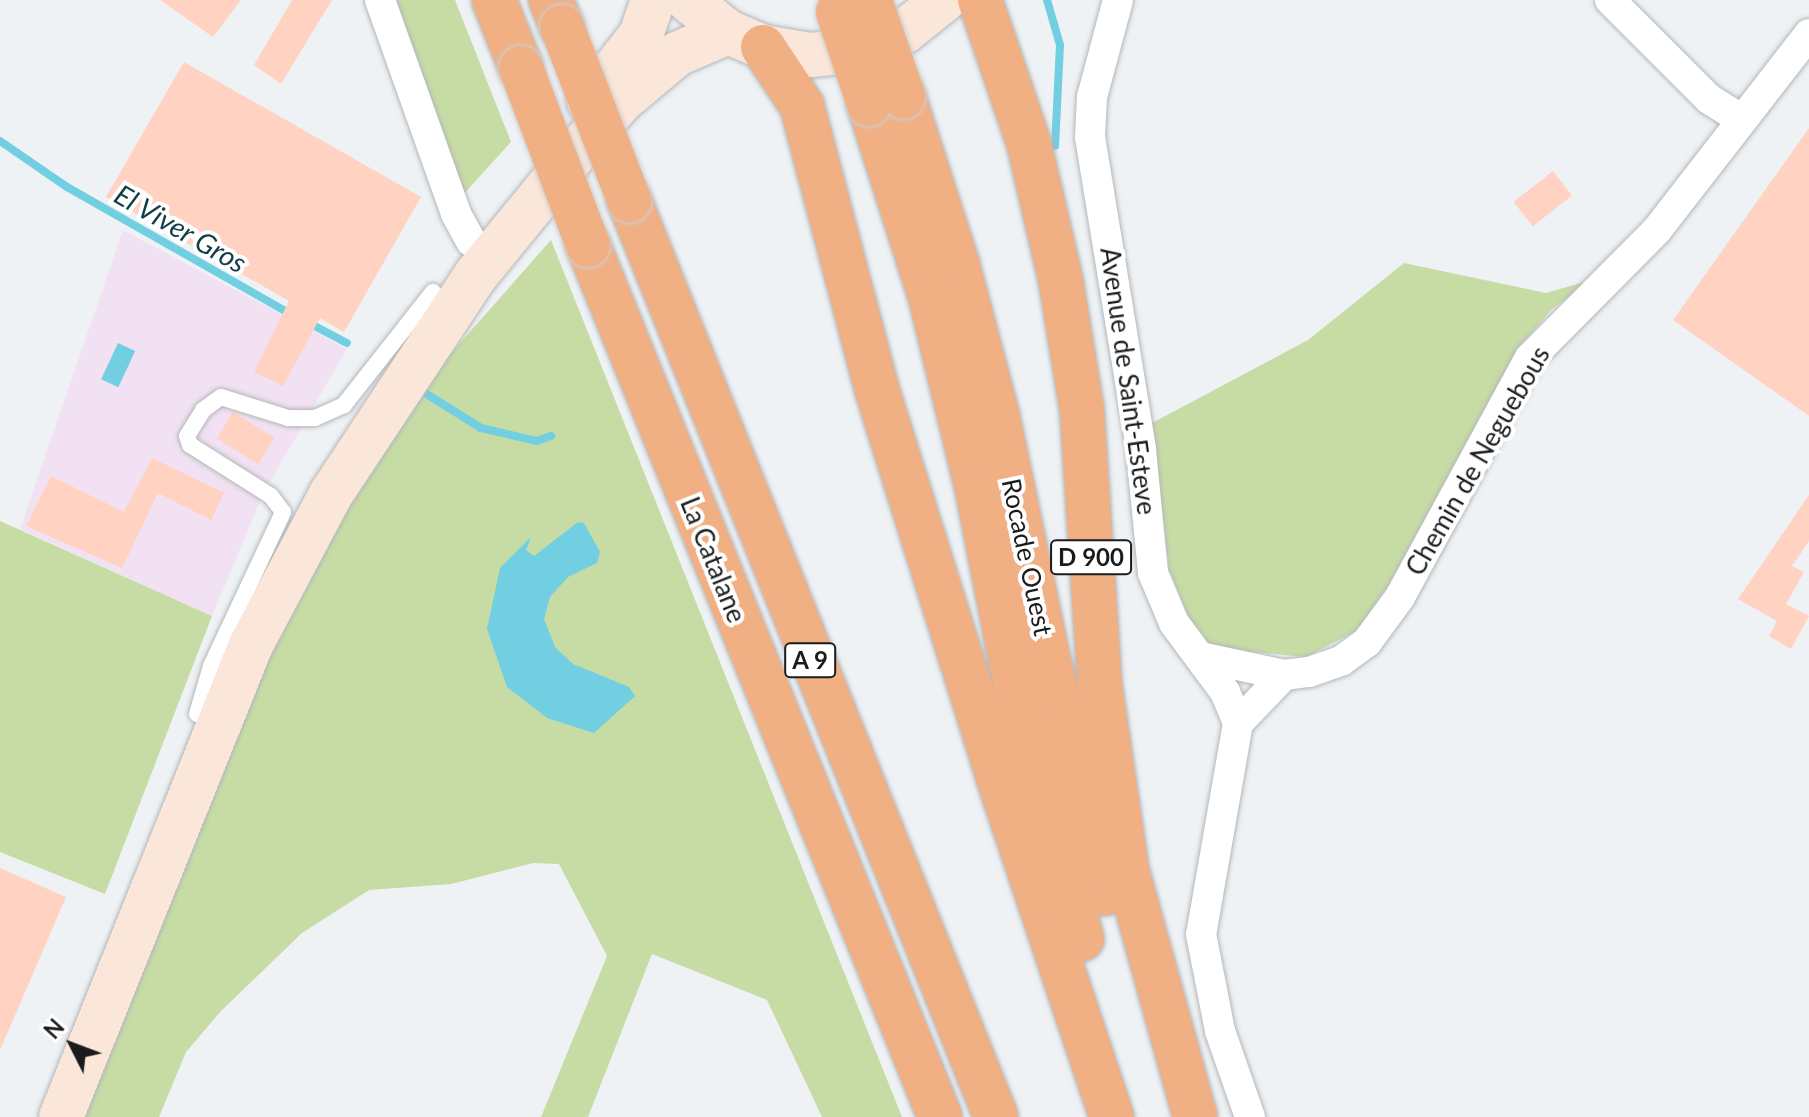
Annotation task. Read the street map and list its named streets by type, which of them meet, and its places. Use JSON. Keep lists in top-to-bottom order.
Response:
{
  "streets": {
    "highway": [
      "Rocade Ouest",
      "D 900",
      "La Catalane",
      "A 9"
    ],
    "street": ["Avenue de Saint-Esteve", "Chemin de Neguebous"]
  },
  "water": ["El Viver Gros"],
  "north": "top left"
}
